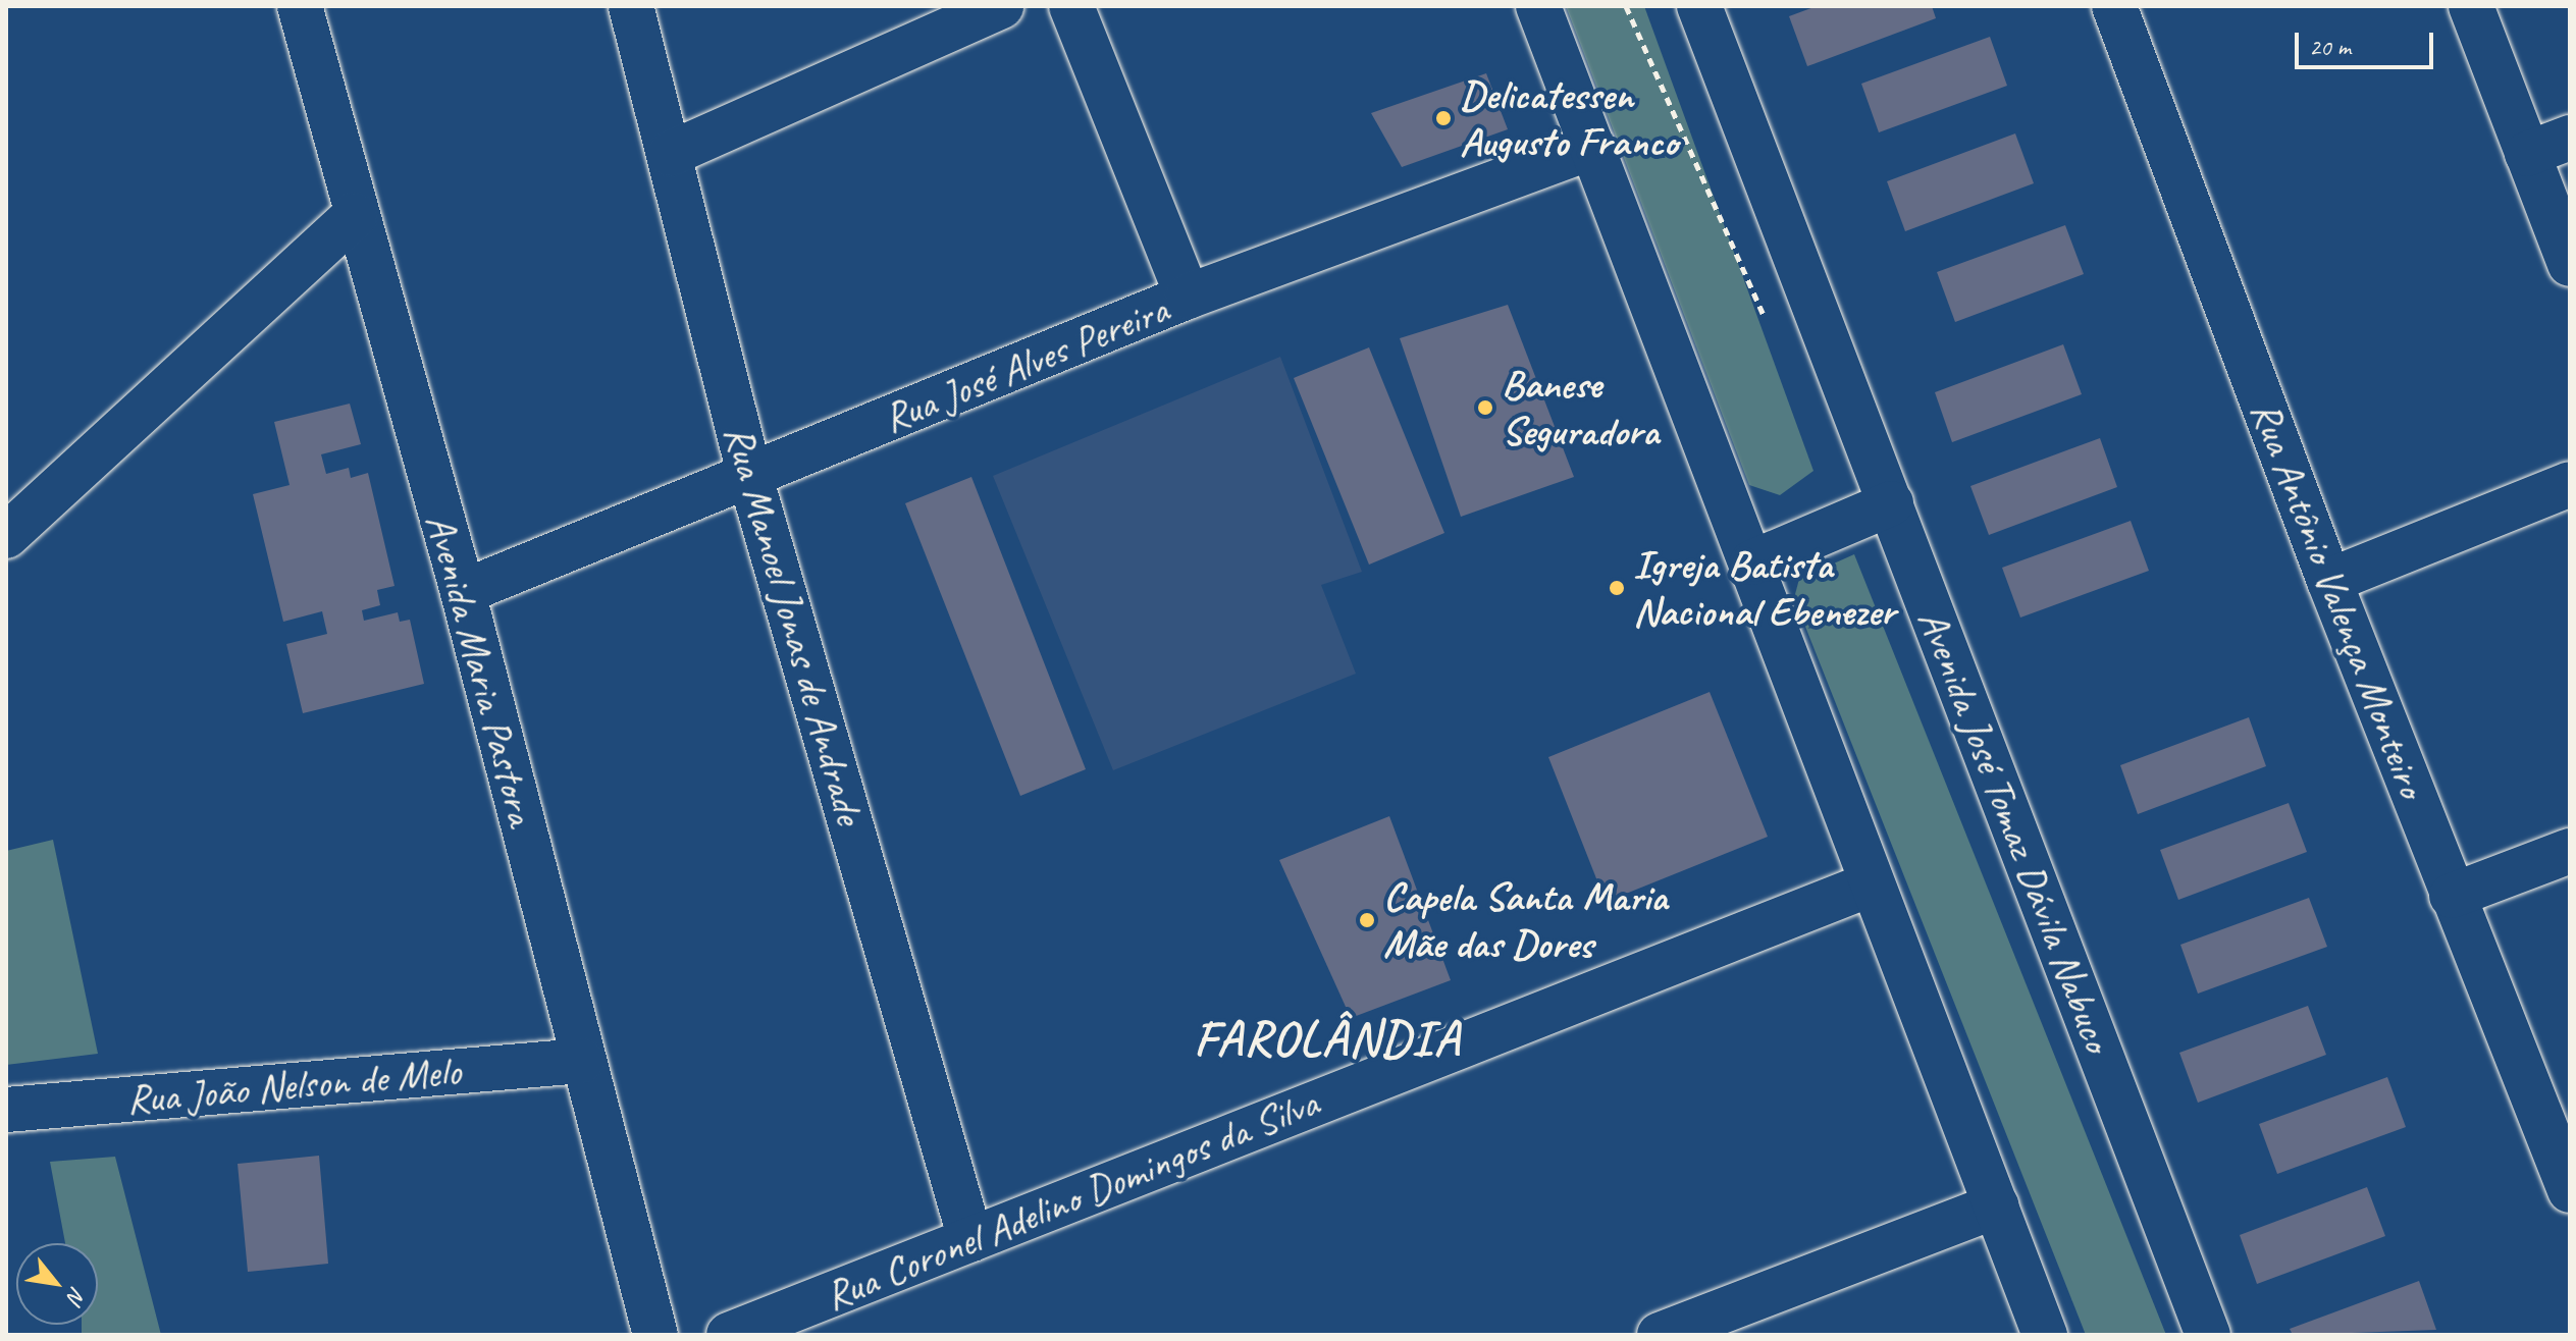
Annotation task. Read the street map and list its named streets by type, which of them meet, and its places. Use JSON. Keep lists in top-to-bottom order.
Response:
{
  "streets": {
    "street": [
      "Rua José Alves Pereira",
      "Rua Antônio Valença Monteiro",
      "Rua Manoel Jonas de Andrade",
      "Avenida Maria Pastora",
      "Avenida José Tomaz Dávila Nabuco",
      "Rua João Nelson de Melo",
      "Rua Coronel Adelino Domingos da Silva"
    ]
  },
  "crossings": [
    ["Rua José Alves Pereira", "Rua Manoel Jonas de Andrade"],
    ["Rua José Alves Pereira", "Avenida Maria Pastora"],
    ["Rua Manoel Jonas de Andrade", "Rua Coronel Adelino Domingos da Silva"],
    ["Avenida Maria Pastora", "Rua João Nelson de Melo"]
  ],
  "districts": ["FAROLÂNDIA"],
  "places": [
    "Delicatessen Augusto Franco",
    "Banese Seguradora",
    "Igreja Batista Nacional Ebenezer",
    "Capela Santa Maria Mãe das Dores"
  ],
  "scale_bar": "20 m",
  "north": "bottom right"
}
